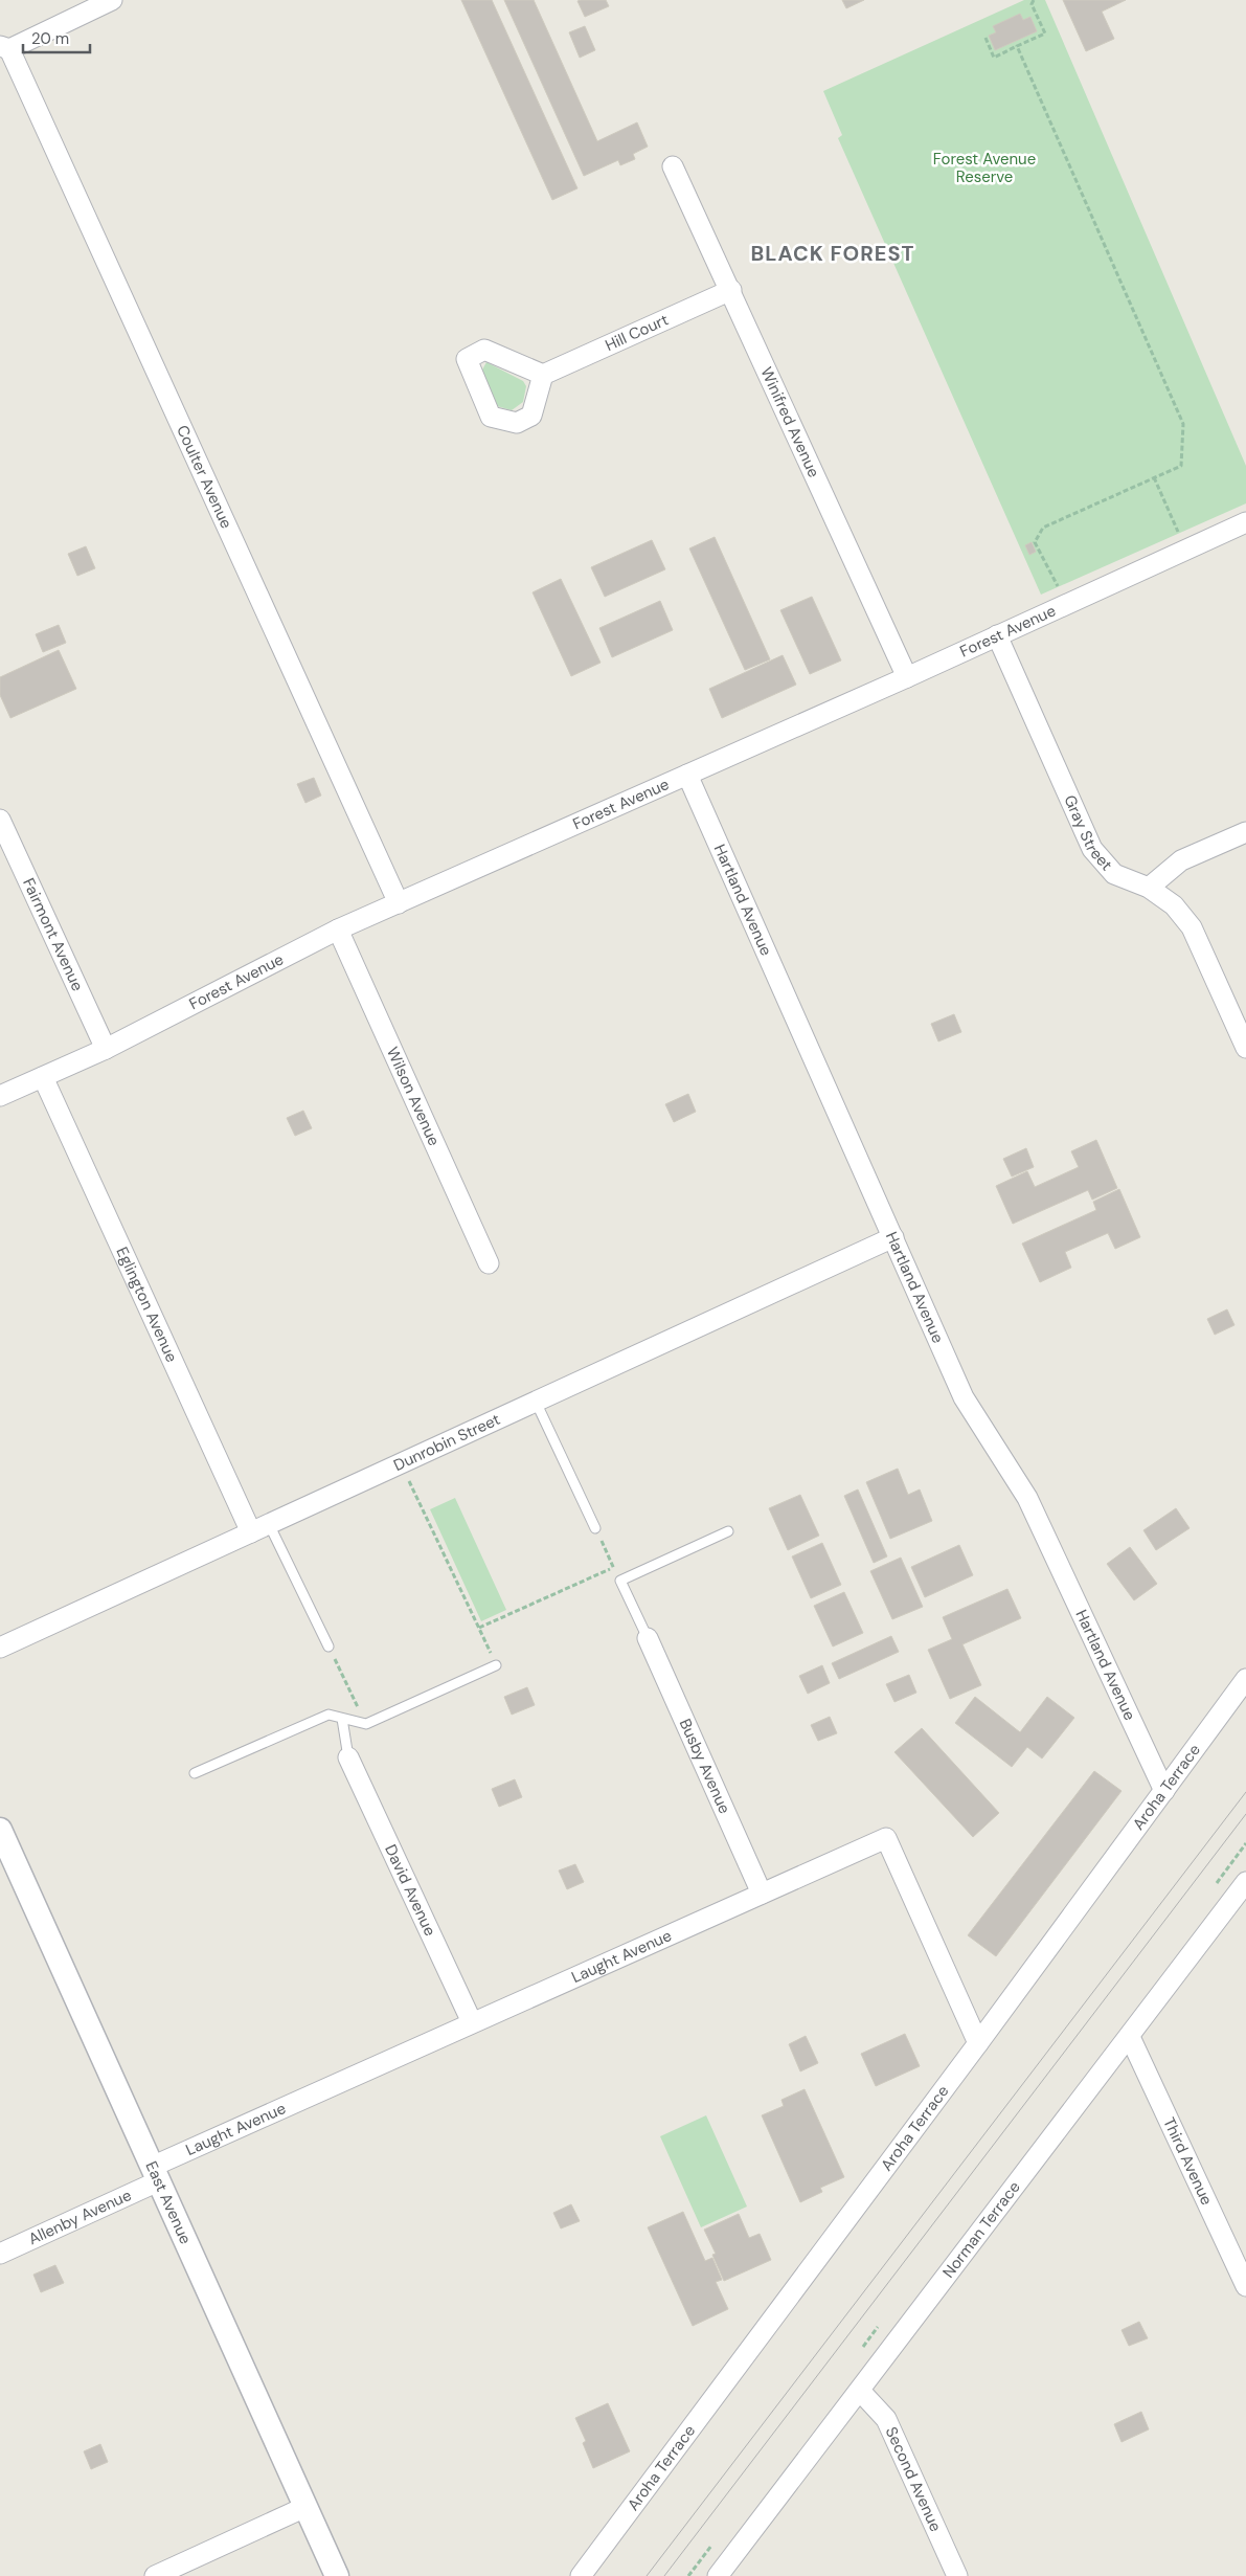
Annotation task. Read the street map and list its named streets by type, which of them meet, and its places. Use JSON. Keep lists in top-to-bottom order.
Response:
{
  "streets": {
    "street": [
      "Hill Court",
      "Winifred Avenue",
      "Coulter Avenue",
      "Forest Avenue",
      "Gray Street",
      "Hartland Avenue",
      "Fairmont Avenue",
      "Wilson Avenue",
      "Eglington Avenue",
      "Dunrobin Street",
      "Busby Avenue",
      "Aroha Terrace",
      "David Avenue",
      "Laught Avenue",
      "Third Avenue",
      "East Avenue",
      "Allenby Avenue",
      "Norman Terrace",
      "Second Avenue"
    ]
  },
  "crossings": [
    ["Hill Court", "Winifred Avenue"],
    ["Winifred Avenue", "Forest Avenue"],
    ["Coulter Avenue", "Forest Avenue"],
    ["Forest Avenue", "Gray Street"],
    ["Forest Avenue", "Hartland Avenue"],
    ["Forest Avenue", "Fairmont Avenue"],
    ["Forest Avenue", "Wilson Avenue"],
    ["Forest Avenue", "Eglington Avenue"],
    ["Hartland Avenue", "Dunrobin Street"],
    ["Hartland Avenue", "Aroha Terrace"],
    ["Eglington Avenue", "Dunrobin Street"],
    ["Busby Avenue", "Laught Avenue"],
    ["Aroha Terrace", "Laught Avenue"],
    ["David Avenue", "Laught Avenue"],
    ["Laught Avenue", "East Avenue"],
    ["Laught Avenue", "Allenby Avenue"],
    ["Third Avenue", "Norman Terrace"],
    ["East Avenue", "Allenby Avenue"],
    ["Norman Terrace", "Second Avenue"]
  ],
  "districts": ["BLACK FOREST"],
  "parks": ["Forest Avenue Reserve"],
  "scale_bar": "20 m"
}
